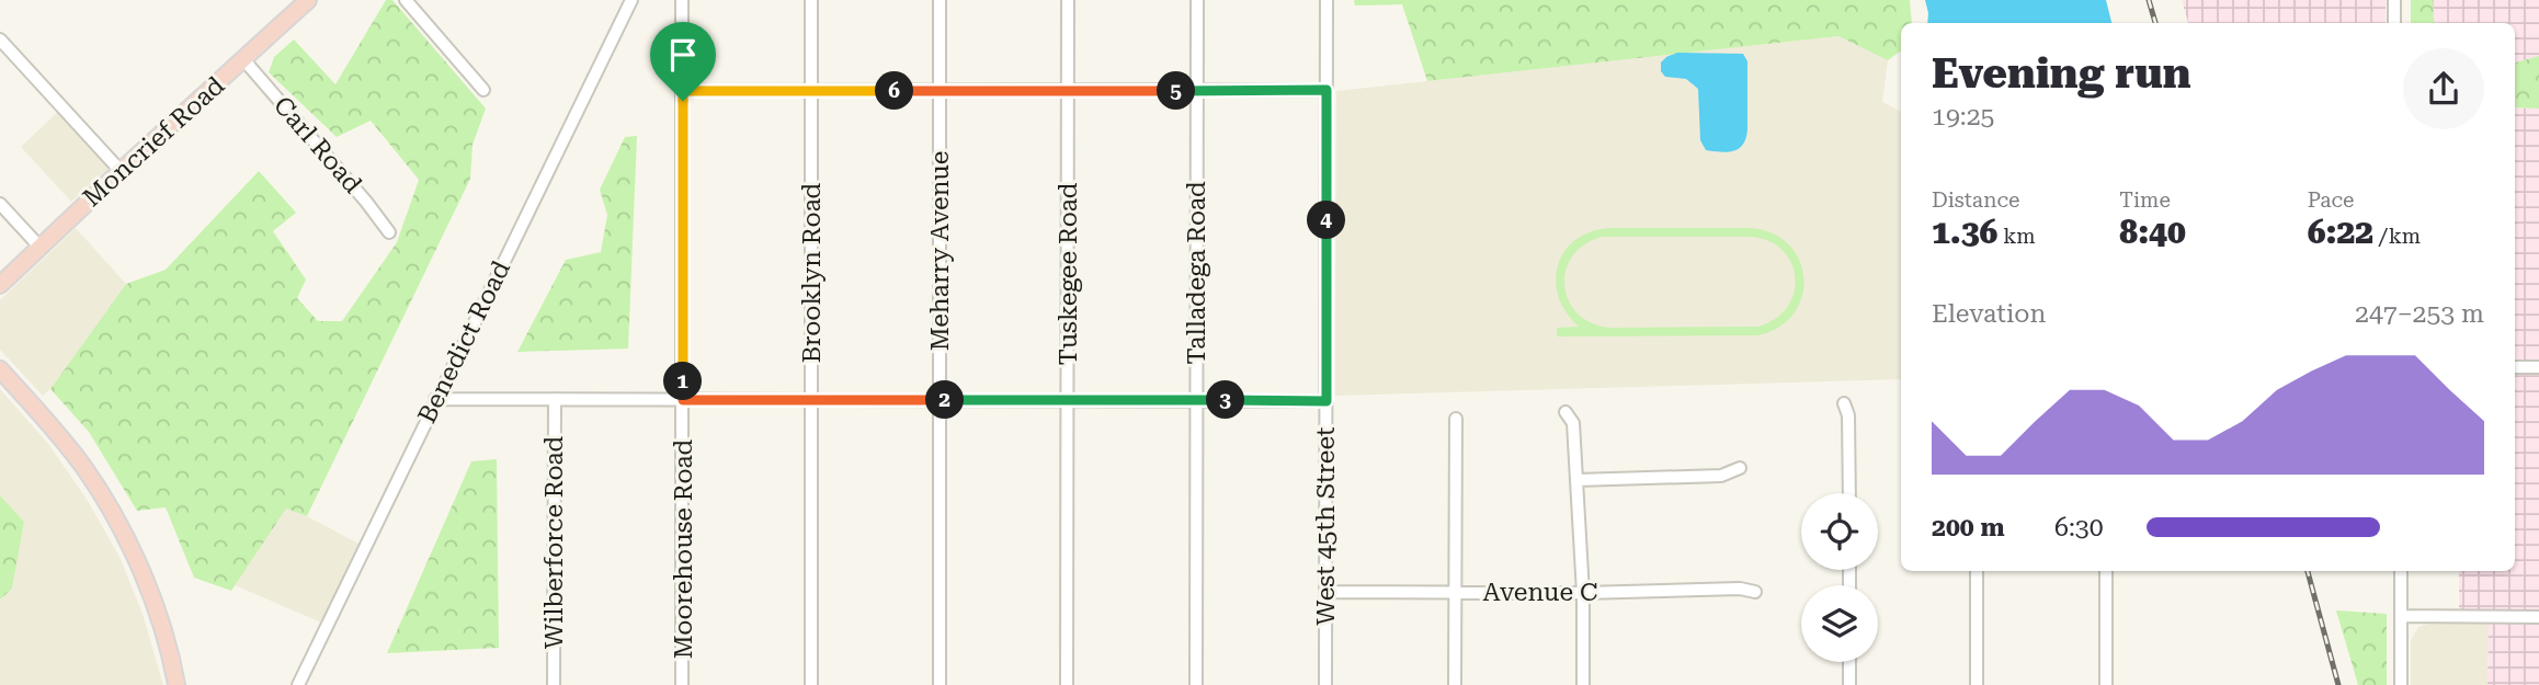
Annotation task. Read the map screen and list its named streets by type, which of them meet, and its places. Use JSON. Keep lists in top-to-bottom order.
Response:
{
  "streets": {
    "main road": ["Moncrief Road"],
    "street": [
      "Carl Road",
      "Meharry Avenue",
      "Brooklyn Road",
      "Talladega Road",
      "Tuskegee Road",
      "Benedict Road",
      "West 45th Street",
      "Wilberforce Road",
      "Moorehouse Road",
      "Avenue C"
    ]
  },
  "crossings": [
    ["Moncrief Road", "Carl Road"],
    ["West 45th Street", "Avenue C"]
  ],
  "page": {
    "heading": ["Evening run", "19:25"],
    "pins": [
      "5",
      "6",
      "4",
      "1",
      "2",
      "3"
    ],
    "stats": [
      ["Distance", "1.36 km"],
      ["Time", "8:40"],
      ["Pace", "6:22 /km"]
    ],
    "chart": ["Elevation", "247–253 m"],
    "list": [
      {
        "name": "200 m",
        "note": "6:30"
      }
    ]
  }
}
